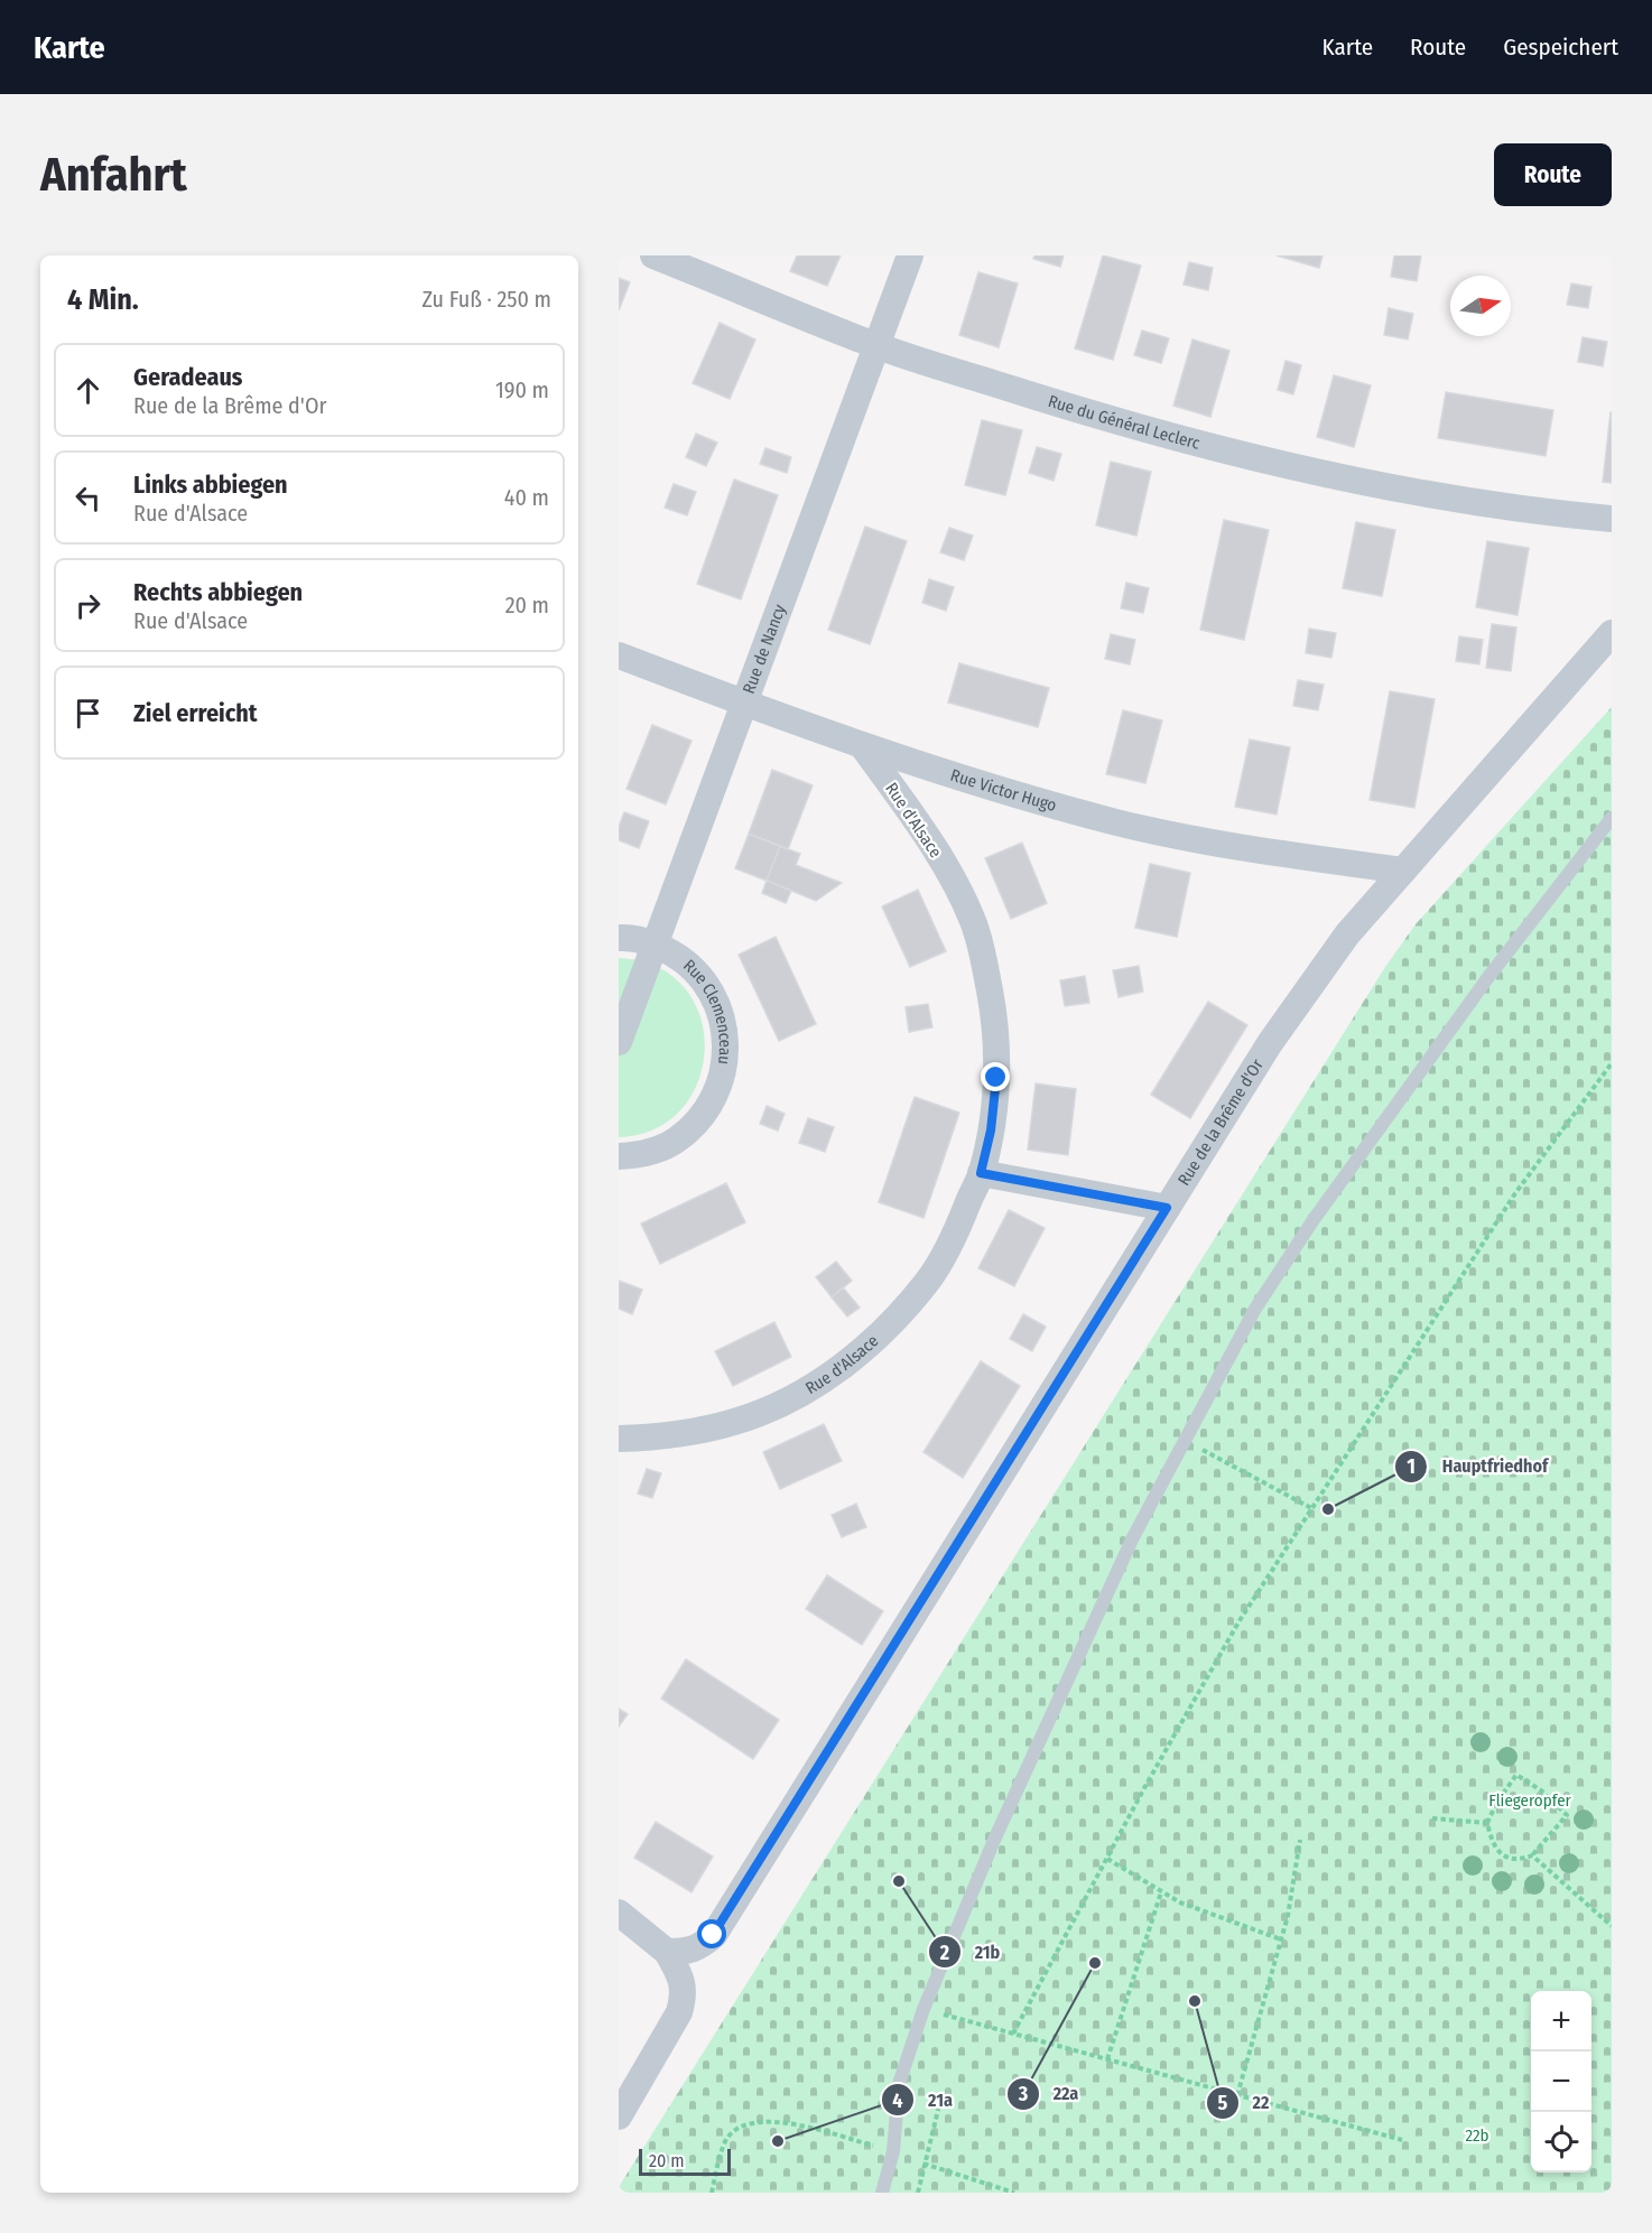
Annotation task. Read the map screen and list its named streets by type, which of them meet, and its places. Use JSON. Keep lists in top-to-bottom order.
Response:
{
  "streets": {
    "street": [
      "Rue du Général Leclerc",
      "Rue de Nancy",
      "Rue Victor Hugo",
      "Rue d'Alsace",
      "Rue Clemenceau",
      "Rue de la Brême d'Or"
    ]
  },
  "crossings": [
    ["Rue du Général Leclerc", "Rue de Nancy"],
    ["Rue de Nancy", "Rue Victor Hugo"],
    ["Rue de Nancy", "Rue Clemenceau"],
    ["Rue Victor Hugo", "Rue d'Alsace"],
    ["Rue Victor Hugo", "Rue de la Brême d'Or"]
  ],
  "parks": ["Fliegeropfer", "22b"],
  "places": [
    "Hauptfriedhof",
    "21b",
    "22a",
    "22",
    "21a"
  ],
  "scale_bar": "20 m",
  "north": "right",
  "page": {
    "header": "Karte",
    "nav": ["Karte", "Route", "Gespeichert"],
    "buttons": "Route",
    "title": "Anfahrt",
    "heading": ["4 Min.", "Zu Fuß · 250 m"],
    "list": [
      ["Geradeaus", "Rue de la Brême d'Or", "190 m"],
      ["Links abbiegen", "Rue d'Alsace", "40 m"],
      ["Rechts abbiegen", "Rue d'Alsace", "20 m"],
      "Ziel erreicht"
    ],
    "map_buttons": ["+", "−"],
    "scale": "20 m"
  }
}
